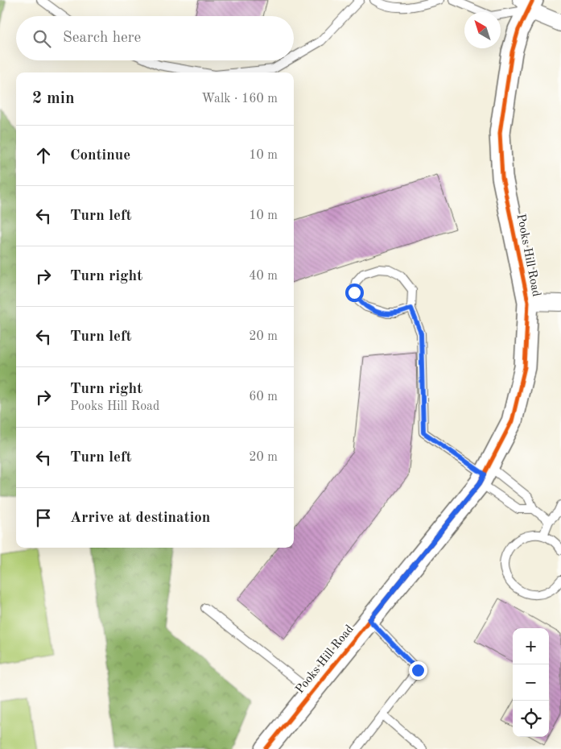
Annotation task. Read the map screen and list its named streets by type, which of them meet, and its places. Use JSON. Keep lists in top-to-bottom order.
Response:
{
  "streets": {
    "street": ["Pooks Hill Road"]
  },
  "north": "top left",
  "page": {
    "search": "Search here",
    "heading": ["2 min", "Walk · 160 m"],
    "list": [
      ["Continue", "10 m"],
      ["Turn left", "10 m"],
      ["Turn right", "40 m"],
      ["Turn left", "20 m"],
      ["Turn right", "Pooks Hill Road", "60 m"],
      ["Turn left", "20 m"],
      "Arrive at destination"
    ],
    "map_buttons": ["+", "−"]
  }
}
